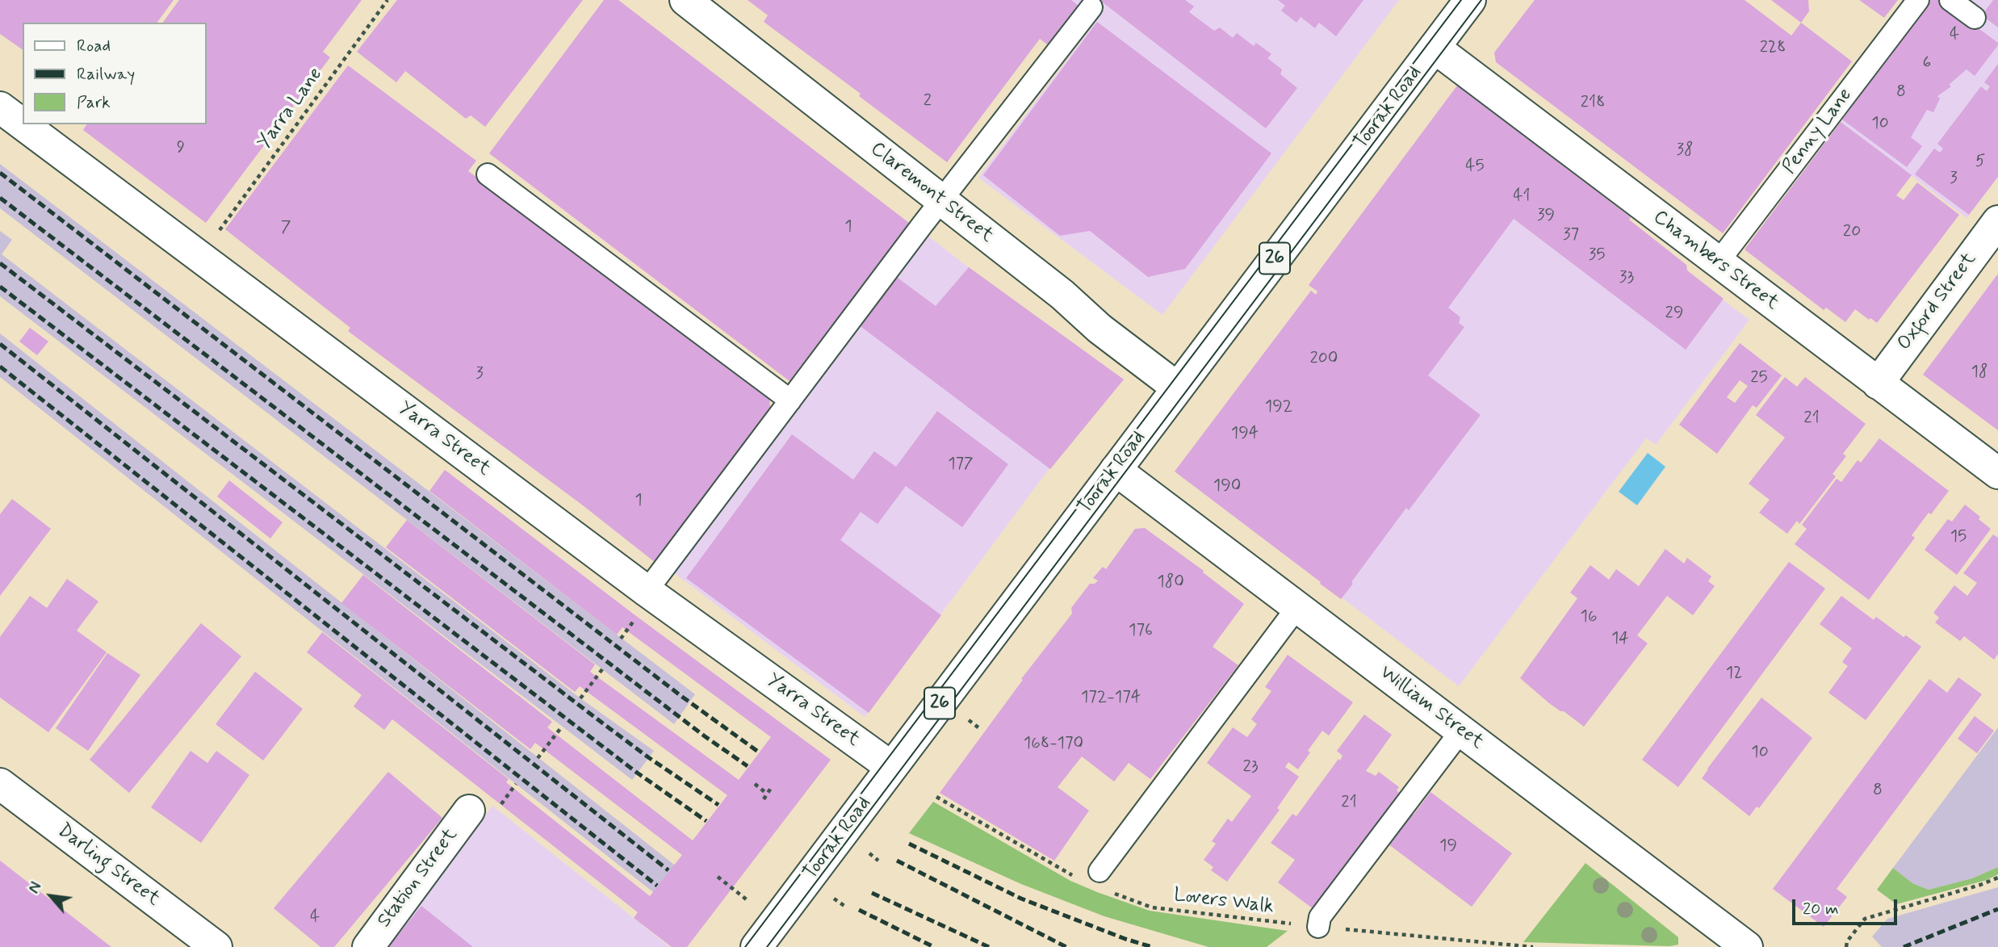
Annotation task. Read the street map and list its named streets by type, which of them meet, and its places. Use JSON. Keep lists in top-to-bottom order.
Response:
{
  "streets": {
    "street": [
      "Toorak Road",
      "Claremont Street",
      "26",
      "Chambers Street",
      "Oxford Street",
      "Yarra Street",
      "William Street",
      "Darling Street",
      "Station Street"
    ],
    "lane": ["Penny Lane"],
    "path": ["Yarra Lane", "Lovers Walk"]
  },
  "crossings": [
    ["Toorak Road", "Claremont Street"],
    ["Toorak Road", "Chambers Street"],
    ["Toorak Road", "Yarra Street"],
    ["Toorak Road", "William Street"],
    ["Penny Lane", "Chambers Street"],
    ["Chambers Street", "Oxford Street"]
  ],
  "house_numbers": [
    "4",
    "228",
    "6",
    "8",
    "2",
    "218",
    "10",
    "9",
    "38",
    "5",
    "45",
    "3",
    "41",
    "39",
    "1",
    "7",
    "20",
    "37",
    "35",
    "33",
    "29",
    "200",
    "18",
    "3",
    "25",
    "192",
    "21",
    "194",
    "177",
    "190",
    "1",
    "15",
    "180",
    "16",
    "176",
    "14",
    "12",
    "172-174",
    "168-170",
    "10",
    "23",
    "8",
    "21",
    "19",
    "4"
  ],
  "legend": ["Road", "Railway", "Park"],
  "scale_bar": "20 m",
  "north": "top left"
}
